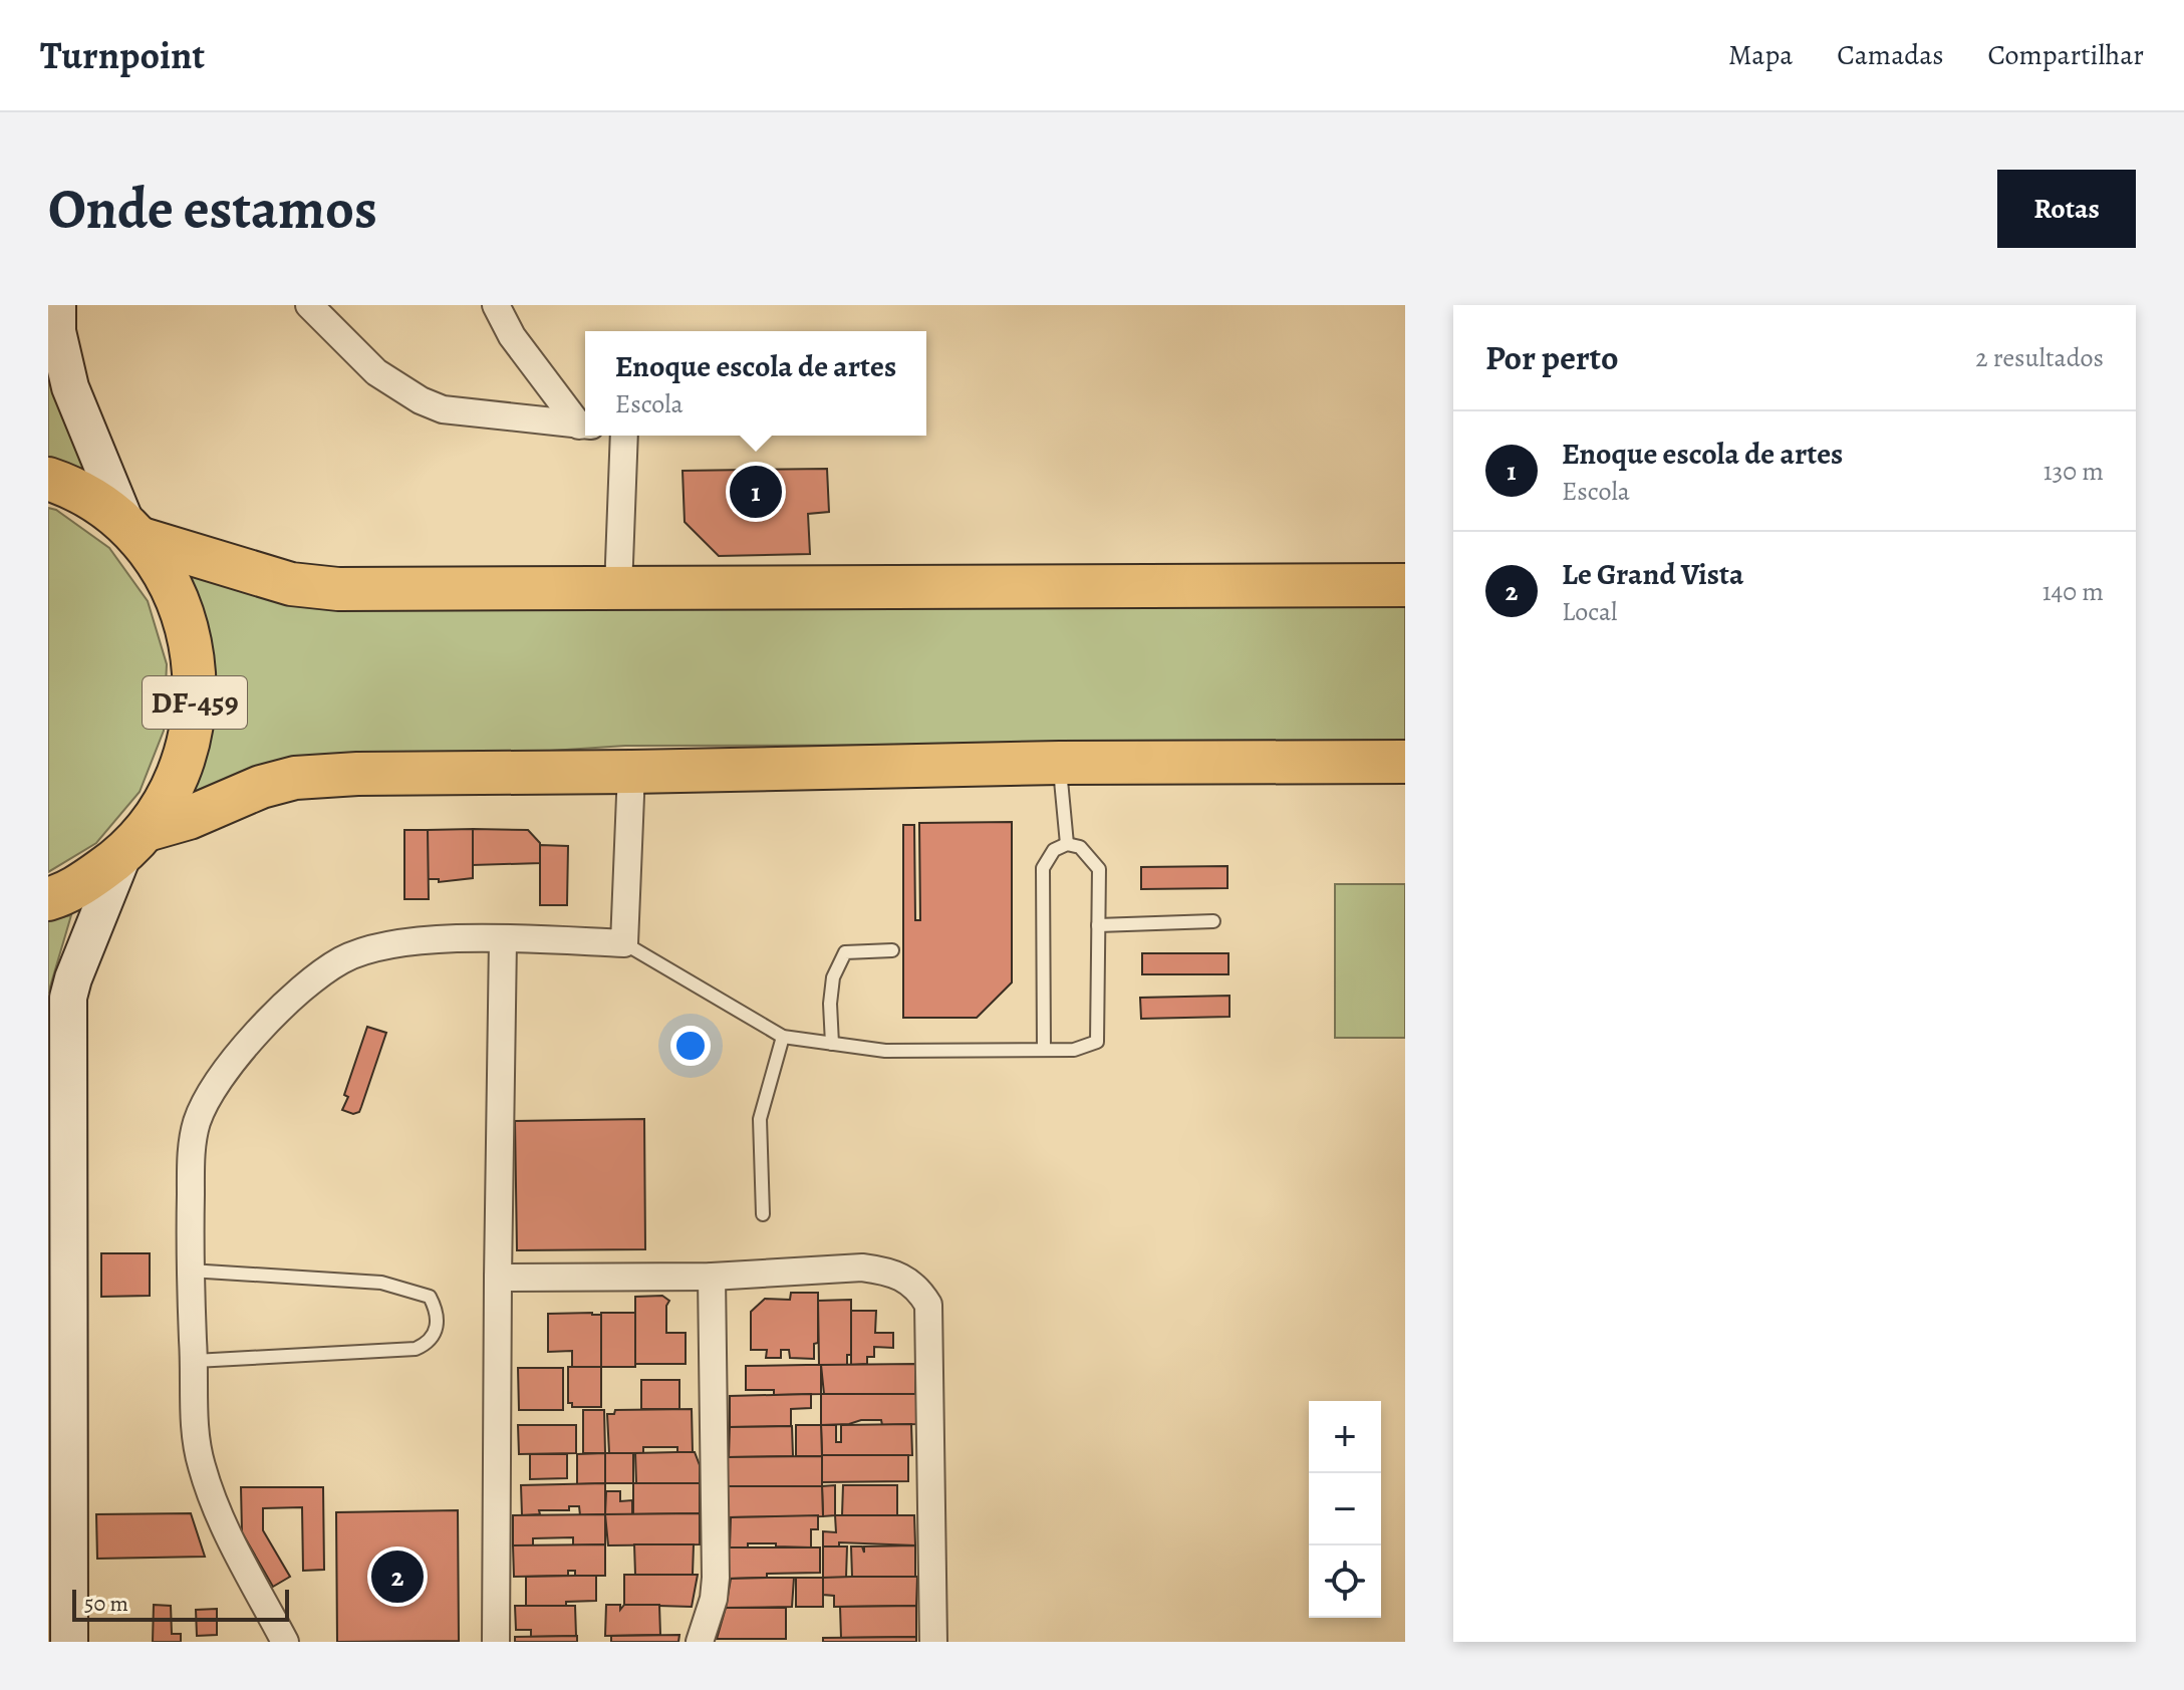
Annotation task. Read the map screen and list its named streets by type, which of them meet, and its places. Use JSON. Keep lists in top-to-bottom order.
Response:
{
  "streets": {
    "main road": ["DF-459"]
  },
  "scale_bar": "50 m",
  "page": {
    "header": "Turnpoint",
    "nav": ["Mapa", "Camadas", "Compartilhar"],
    "buttons": "Rotas",
    "title": "Onde estamos",
    "heading": ["Por perto", "2 resultados"],
    "popup": ["Enoque escola de artes", "Escola"],
    "list": [
      {
        "mark": "1",
        "name": "Enoque escola de artes",
        "note": "Escola",
        "value": "130 m"
      },
      {
        "mark": "2",
        "name": "Le Grand Vista",
        "note": "Local",
        "value": "140 m"
      }
    ],
    "pins": ["1", "2"],
    "map_buttons": ["+", "−"],
    "scale": "50 m"
  }
}
